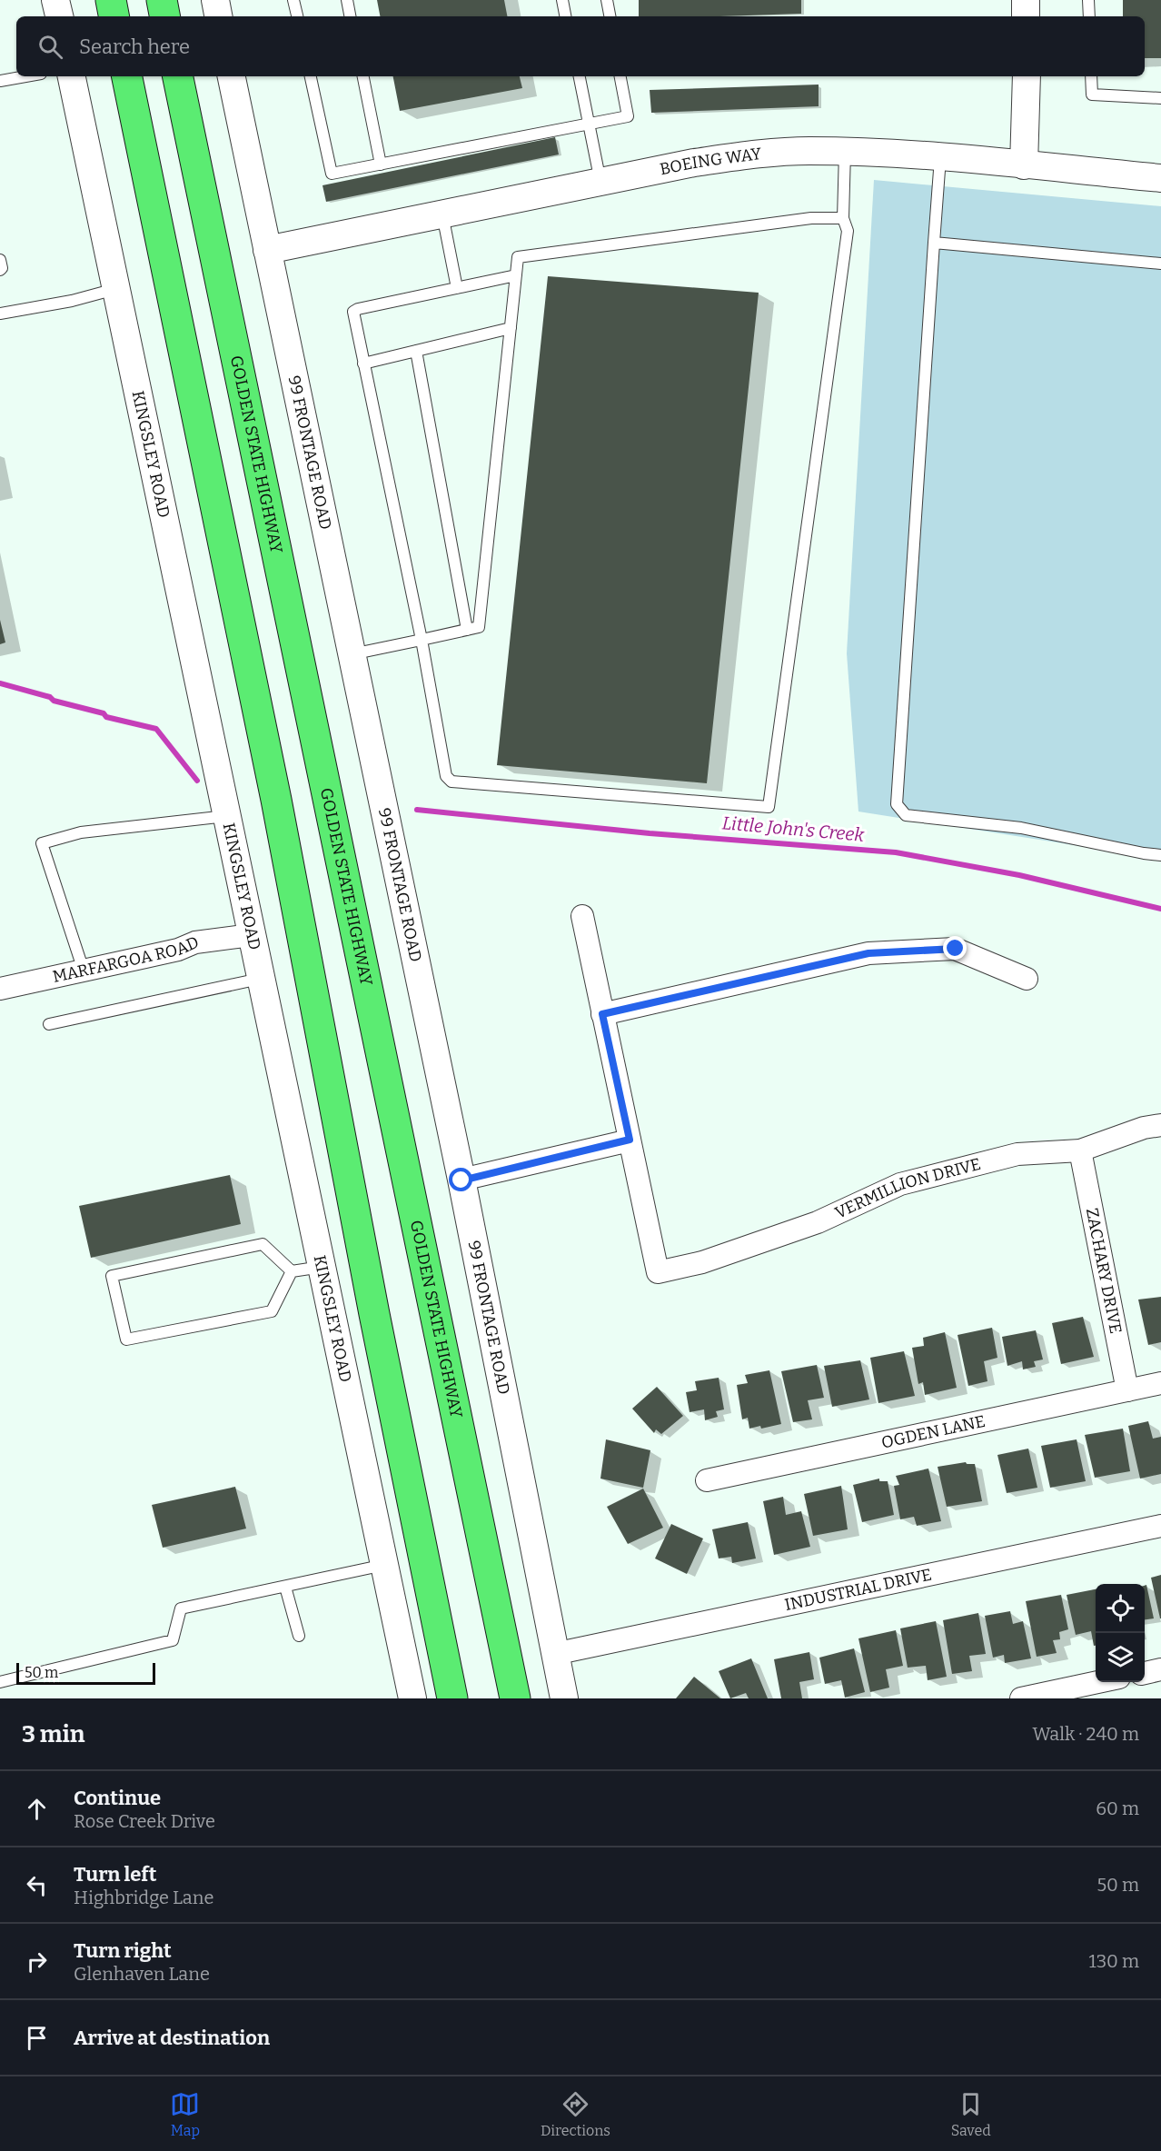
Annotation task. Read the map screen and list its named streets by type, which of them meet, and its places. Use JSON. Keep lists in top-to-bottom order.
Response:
{
  "streets": {
    "highway": ["GOLDEN STATE HIGHWAY"],
    "street": [
      "BOEING WAY",
      "KINGSLEY ROAD",
      "99 FRONTAGE ROAD",
      "MARFARGOA ROAD",
      "VERMILLION DRIVE",
      "ZACHARY DRIVE",
      "OGDEN LANE",
      "INDUSTRIAL DRIVE"
    ]
  },
  "crossings": [
    ["BOEING WAY", "99 FRONTAGE ROAD"],
    ["KINGSLEY ROAD", "MARFARGOA ROAD"],
    ["99 FRONTAGE ROAD", "INDUSTRIAL DRIVE"],
    ["VERMILLION DRIVE", "ZACHARY DRIVE"],
    ["ZACHARY DRIVE", "OGDEN LANE"]
  ],
  "water": ["Little John's Creek"],
  "scale_bar": "50 m",
  "page": {
    "search": "Search here",
    "scale": "50 m",
    "heading": ["3 min", "Walk · 240 m"],
    "list": [
      ["Continue", "Rose Creek Drive", "60 m"],
      ["Turn left", "Highbridge Lane", "50 m"],
      ["Turn right", "Glenhaven Lane", "130 m"],
      "Arrive at destination"
    ],
    "nav": ["Map", "Directions", "Saved"]
  }
}
